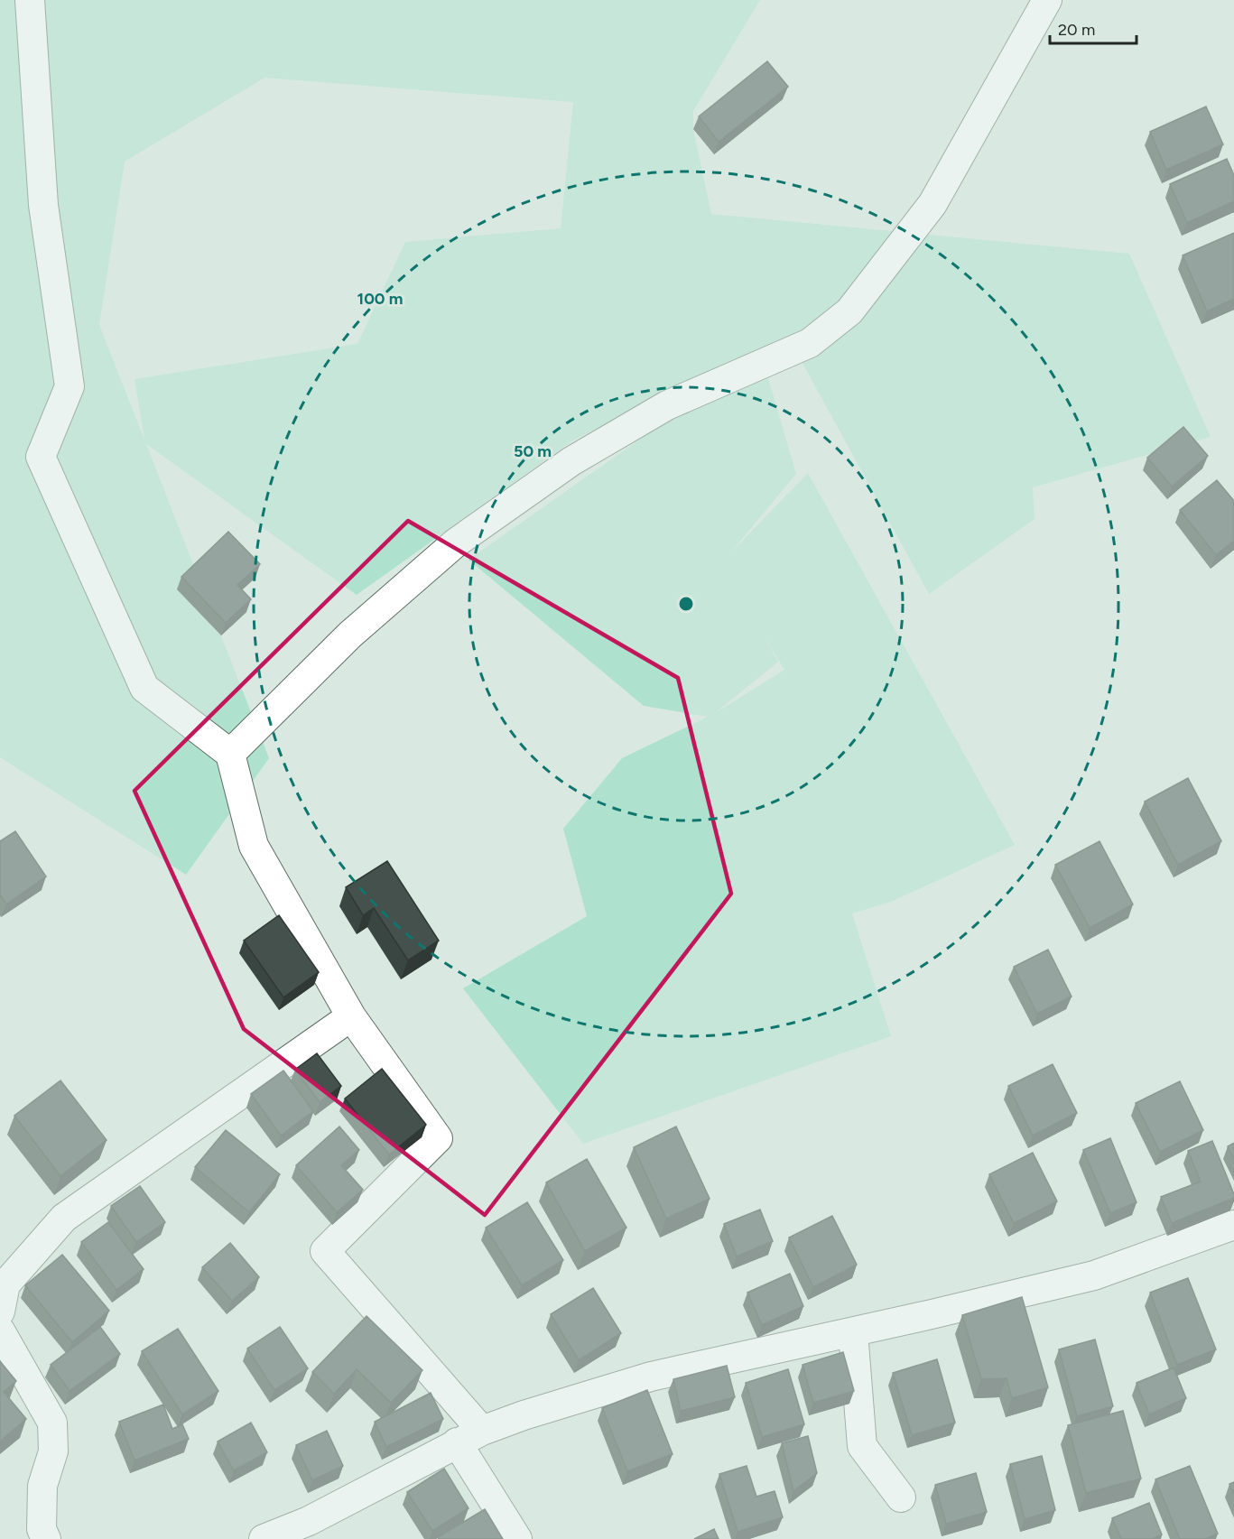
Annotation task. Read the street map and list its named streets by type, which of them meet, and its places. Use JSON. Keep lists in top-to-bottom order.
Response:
{
  "scale_bar": "20 m",
  "rings": ["100 m", "50 m"]
}
